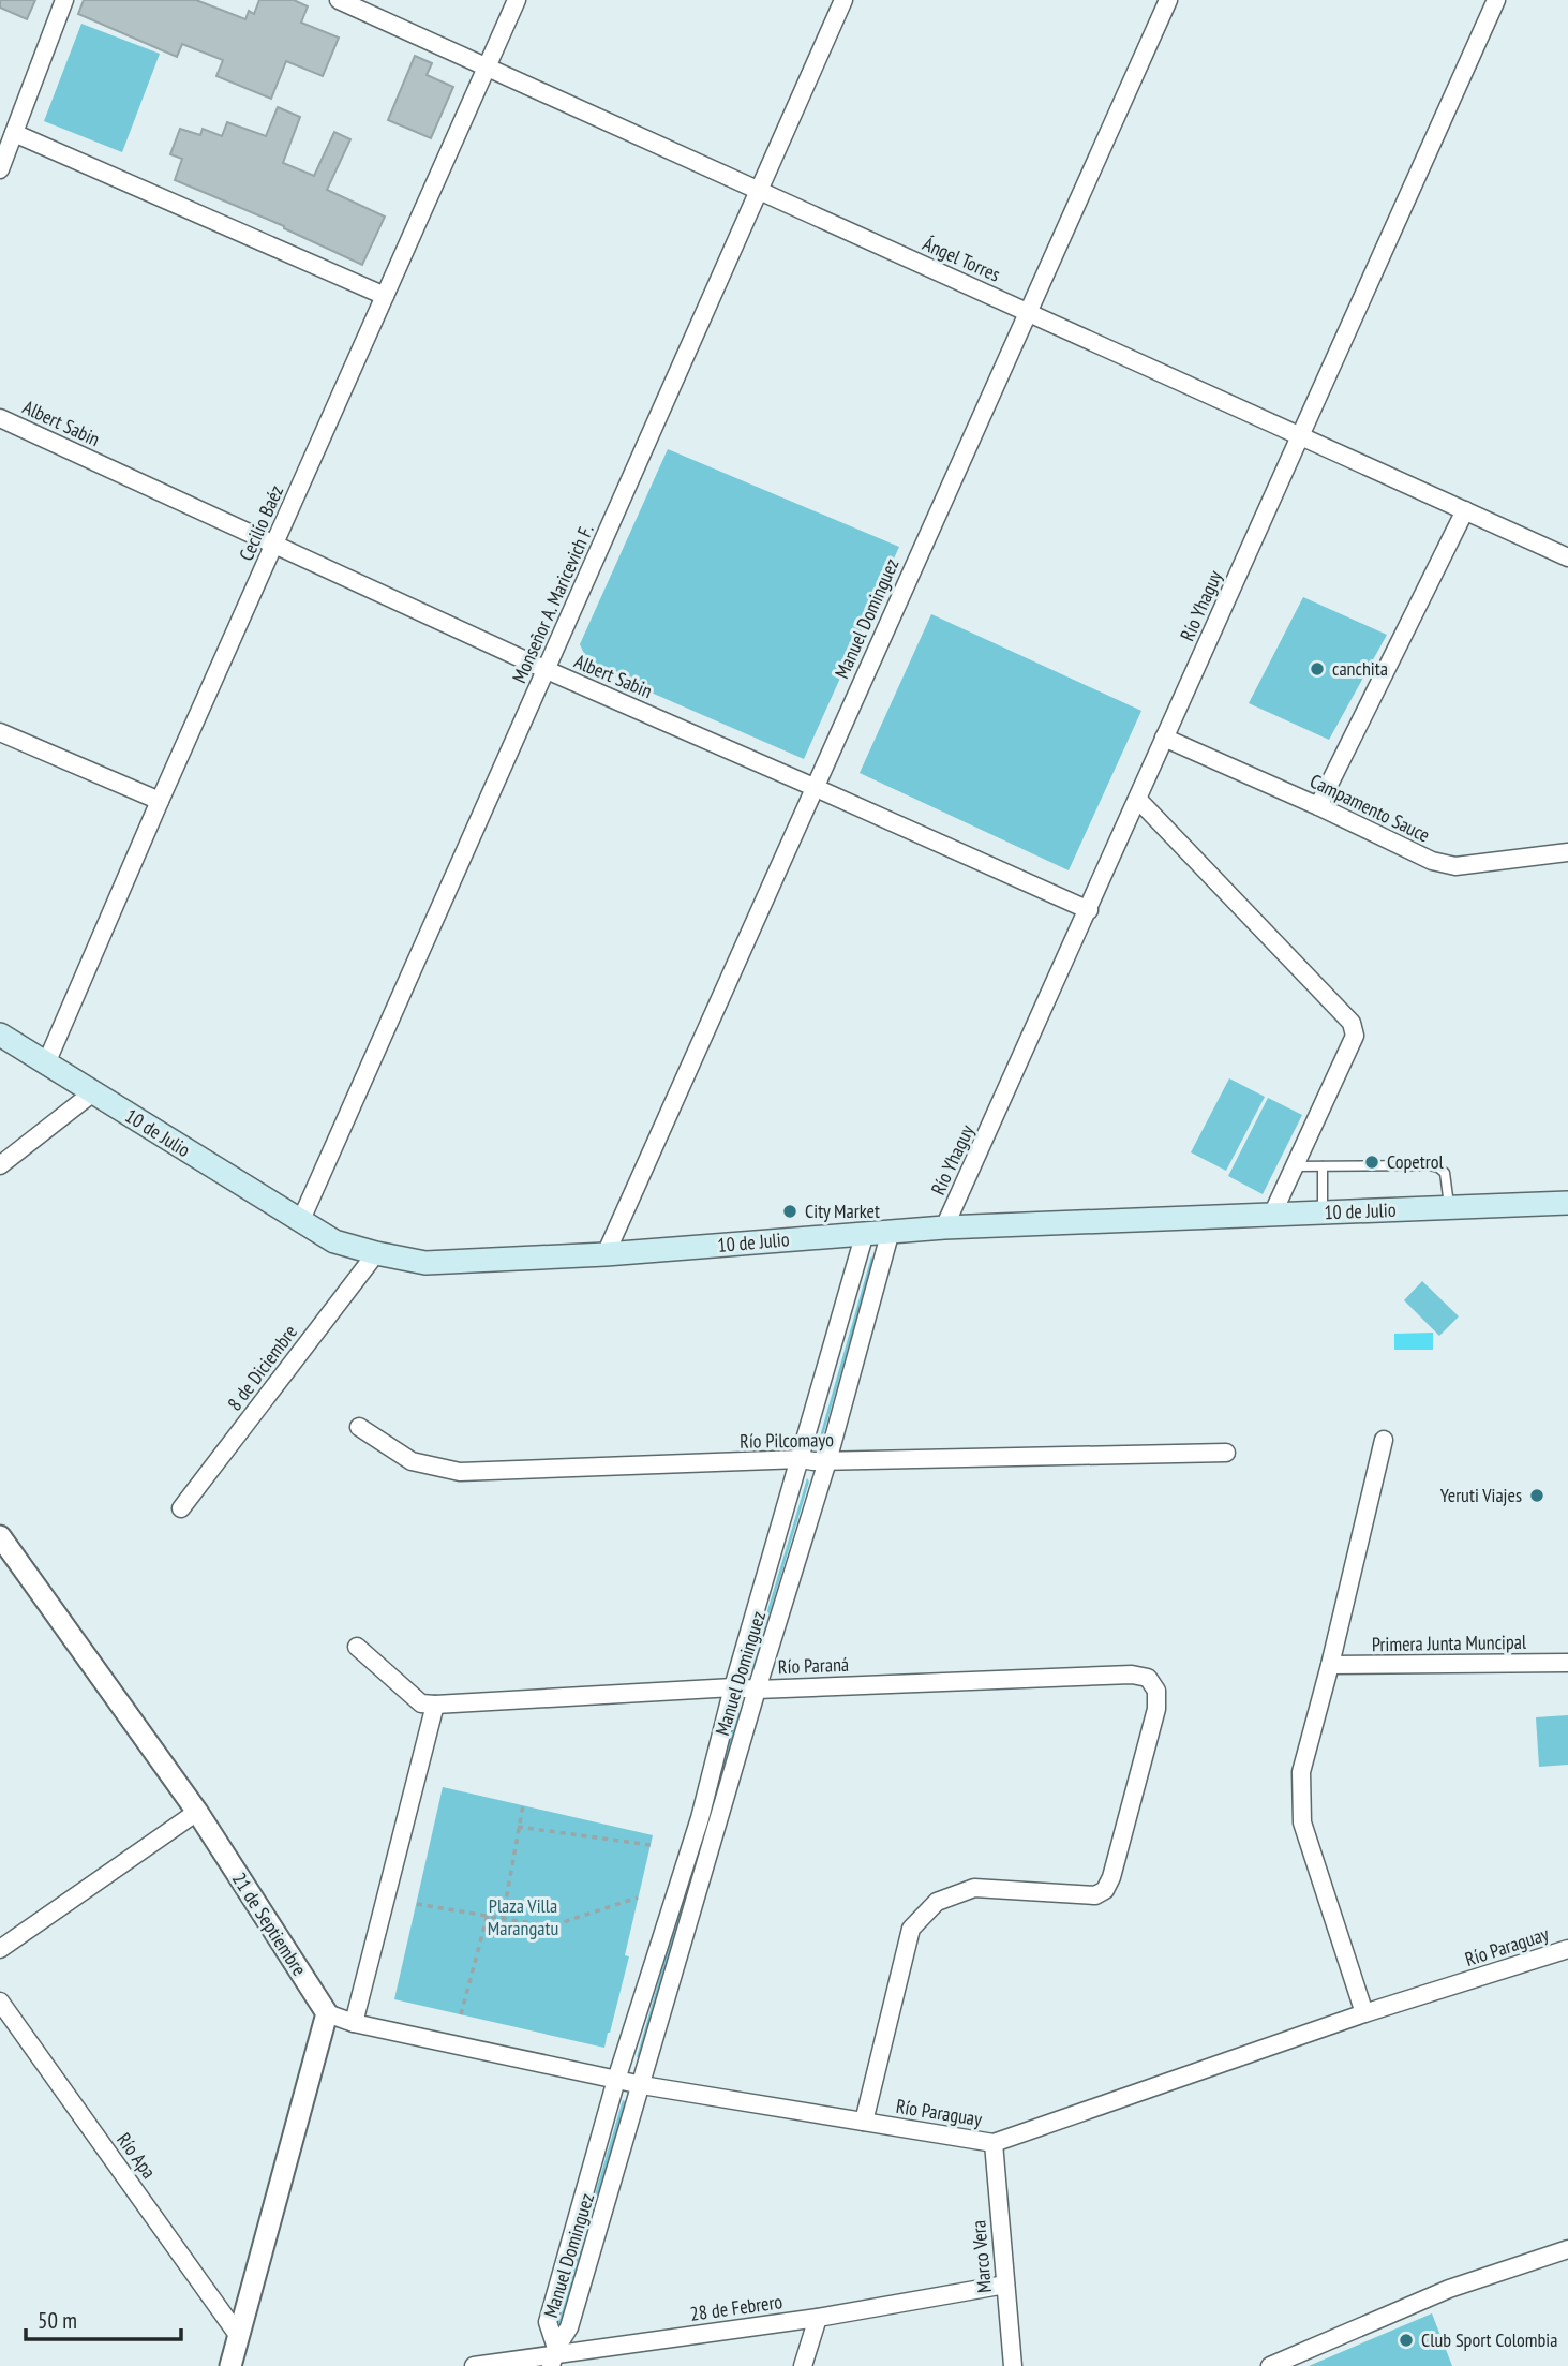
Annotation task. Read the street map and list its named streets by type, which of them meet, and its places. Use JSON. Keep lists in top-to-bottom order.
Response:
{
  "streets": {
    "main road": ["10 de Julio"],
    "street": [
      "Ángel Torres",
      "Albert Sabin",
      "Cecilio Baéz",
      "Monseñor A. Maricevich F.",
      "Río Yhaguy",
      "Manuel Dominguez",
      "Campamento Sauce",
      "8 de Diciembre",
      "Río Pilcomayo",
      "Primera Junta Muncipal",
      "Río Paraná",
      "21 de Septiembre",
      "Río Paraguay",
      "Río Apa",
      "Marco Vera",
      "28 de Febrero"
    ]
  },
  "crossings": [
    ["Ángel Torres", "Cecilio Baéz"],
    ["Ángel Torres", "Monseñor A. Maricevich F."],
    ["Ángel Torres", "Río Yhaguy"],
    ["Ángel Torres", "Manuel Dominguez"],
    ["Albert Sabin", "Cecilio Baéz"],
    ["Albert Sabin", "Monseñor A. Maricevich F."],
    ["Albert Sabin", "Río Yhaguy"],
    ["Albert Sabin", "Manuel Dominguez"],
    ["Cecilio Baéz", "10 de Julio"],
    ["Monseñor A. Maricevich F.", "10 de Julio"],
    ["Río Yhaguy", "Campamento Sauce"],
    ["Río Yhaguy", "10 de Julio"],
    ["Manuel Dominguez", "10 de Julio"],
    ["Manuel Dominguez", "Río Pilcomayo"],
    ["Manuel Dominguez", "Río Paraná"],
    ["Manuel Dominguez", "Río Paraguay"],
    ["Manuel Dominguez", "28 de Febrero"],
    ["10 de Julio", "8 de Diciembre"],
    ["Río Paraná", "Río Paraguay"],
    ["21 de Septiembre", "Río Paraguay"],
    ["Río Paraguay", "Marco Vera"],
    ["Marco Vera", "28 de Febrero"]
  ],
  "parks": ["Plaza Villa Marangatu"],
  "places": [
    "canchita",
    "Copetrol",
    "City Market",
    "Yeruti Viajes",
    "Club Sport Colombia"
  ],
  "scale_bar": "50 m"
}
